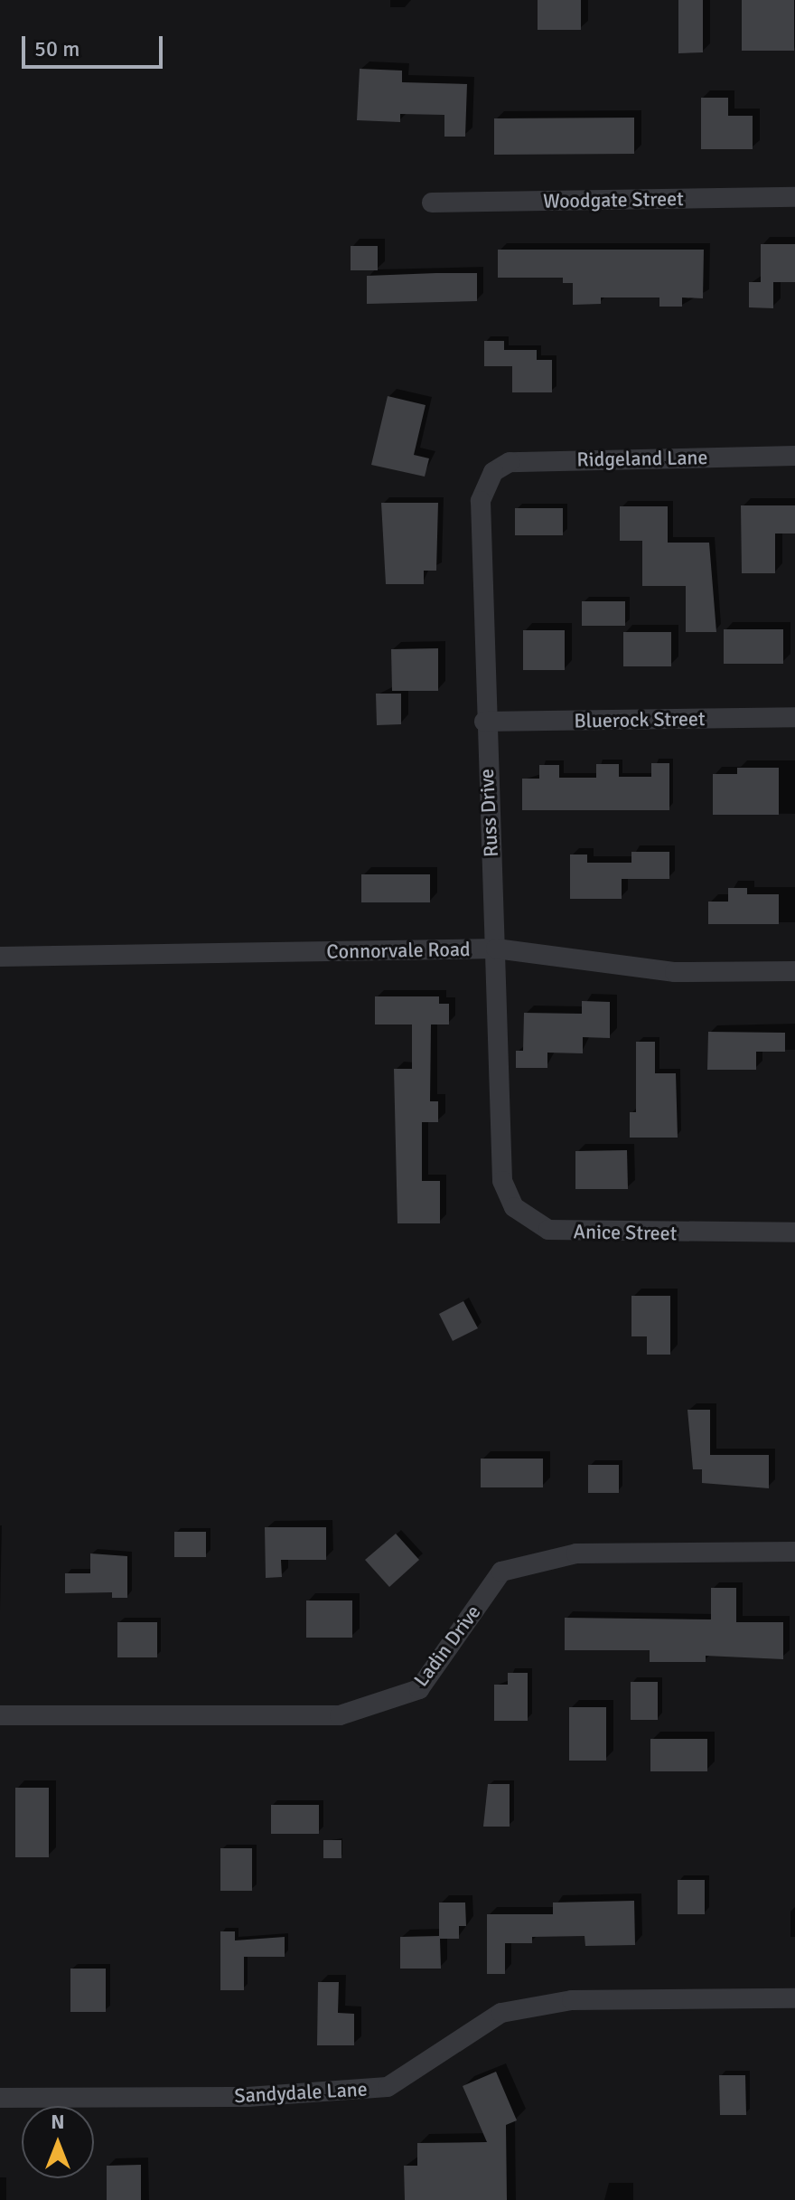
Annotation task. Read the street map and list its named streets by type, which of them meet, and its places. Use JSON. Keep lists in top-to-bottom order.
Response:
{
  "streets": {
    "street": [
      "Woodgate Street",
      "Ridgeland Lane",
      "Bluerock Street",
      "Russ Drive",
      "Connorvale Road",
      "Anice Street",
      "Ladin Drive",
      "Sandydale Lane"
    ]
  },
  "crossings": [
    ["Ridgeland Lane", "Russ Drive"],
    ["Bluerock Street", "Russ Drive"],
    ["Russ Drive", "Connorvale Road"],
    ["Russ Drive", "Anice Street"]
  ],
  "scale_bar": "50 m",
  "north": "top"
}
